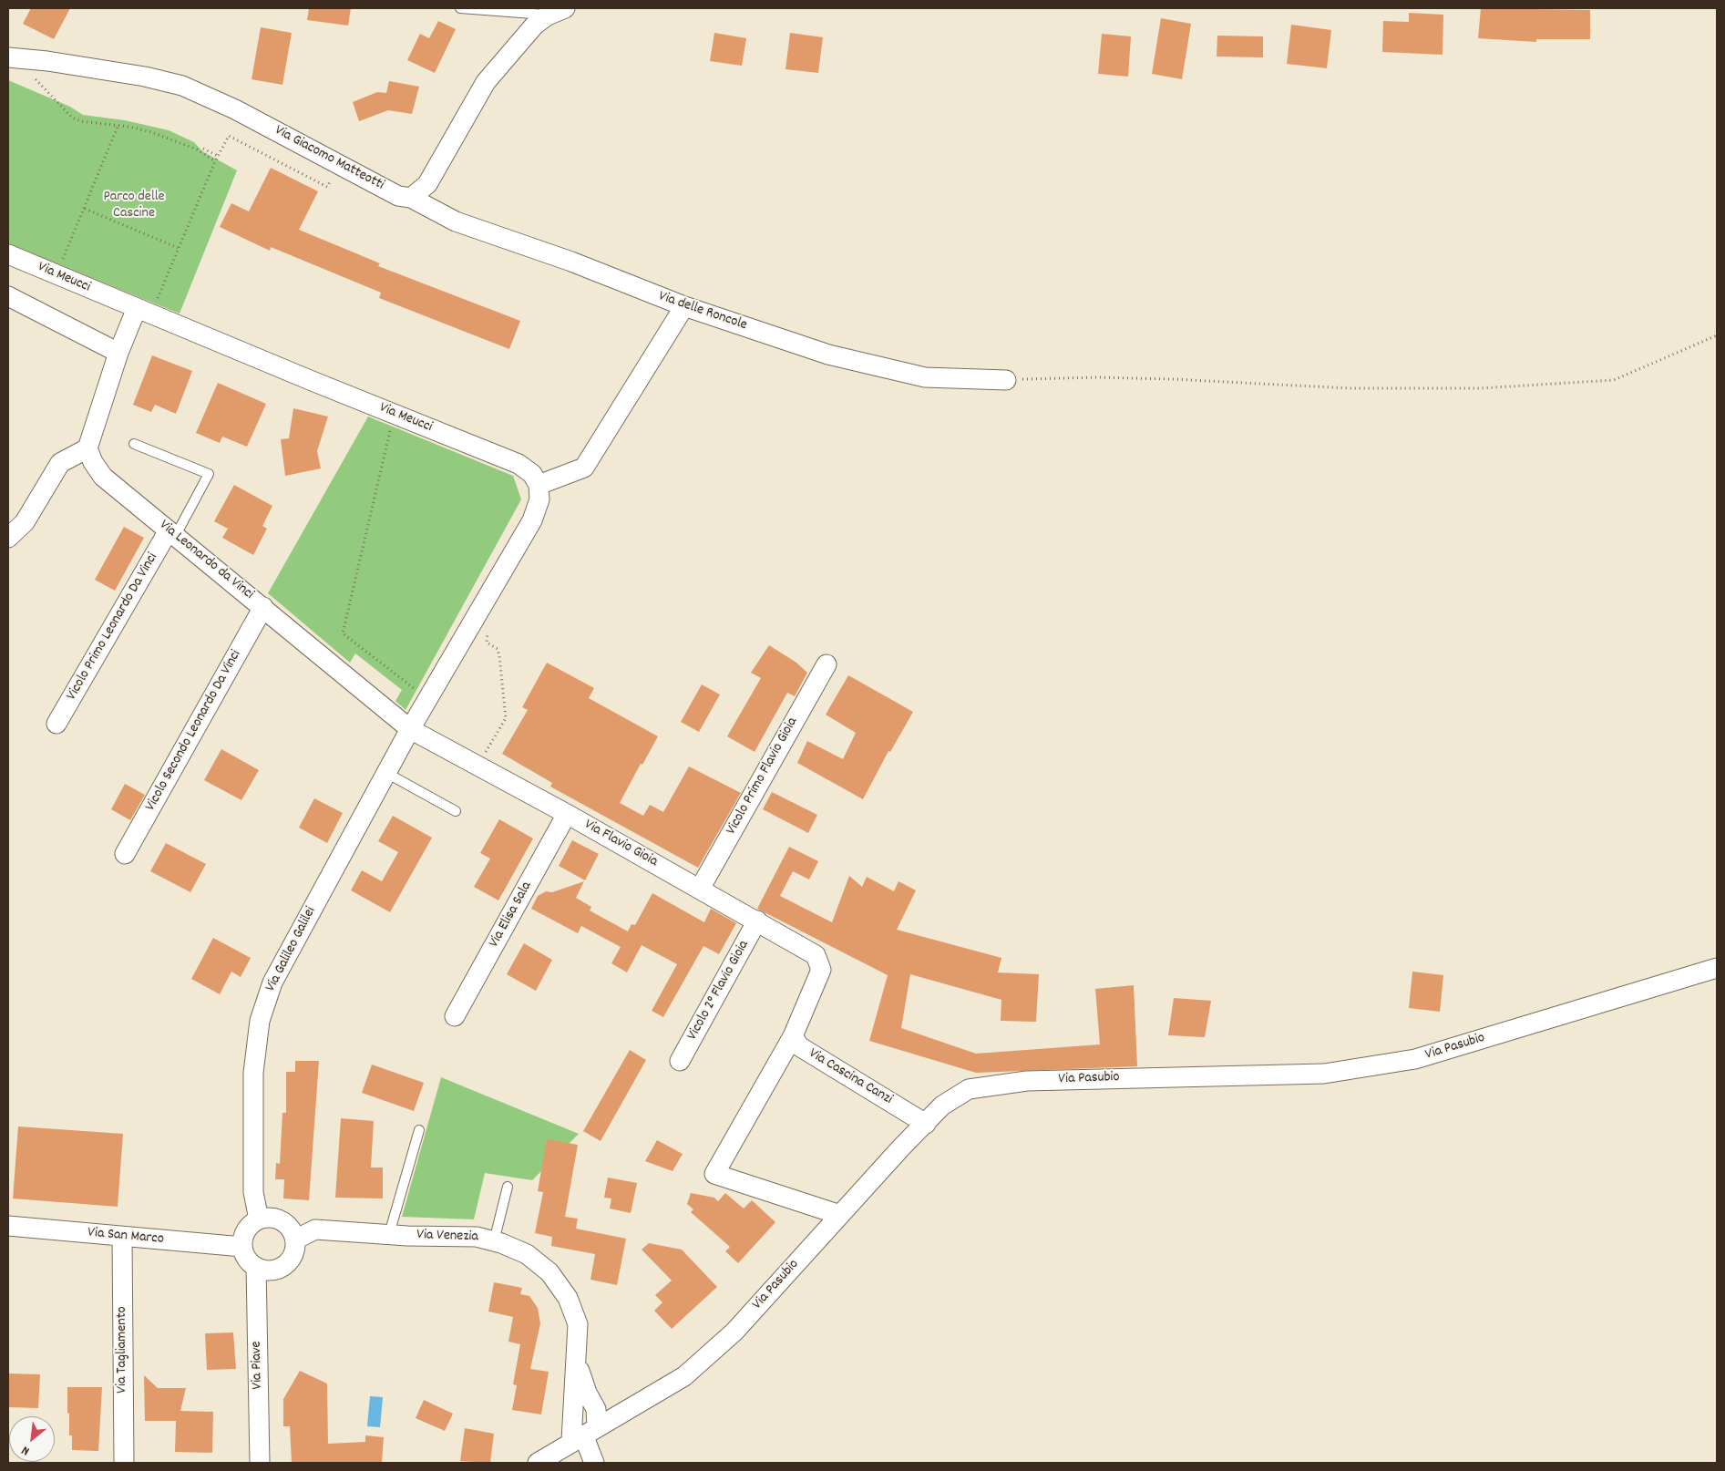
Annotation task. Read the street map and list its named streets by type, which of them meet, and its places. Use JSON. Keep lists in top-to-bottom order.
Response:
{
  "streets": {
    "street": [
      "Via Giacomo Matteotti",
      "Via Meucci",
      "Via delle Roncole",
      "Via Leonardo da Vinci",
      "Vicolo Primo Leonardo Da Vinci",
      "Vicolo Secondo Leonardo Da Vinci",
      "Vicolo Primo Flavio Gioia",
      "Via Flavio Gioia",
      "Via Elisa Sala",
      "Via Galileo Galilei",
      "Vicolo 2° Flavio Gioia",
      "Via Pasubio",
      "Via Cascina Canzi",
      "Via San Marco",
      "Via Venezia",
      "Via Tagliamento",
      "Via Piave"
    ]
  },
  "crossings": [
    ["Via Giacomo Matteotti", "Via delle Roncole"],
    ["Via Leonardo da Vinci", "Vicolo Primo Leonardo Da Vinci"],
    ["Via Leonardo da Vinci", "Vicolo Secondo Leonardo Da Vinci"],
    ["Via Leonardo da Vinci", "Via Flavio Gioia"],
    ["Via Leonardo da Vinci", "Via Galileo Galilei"],
    ["Vicolo Primo Flavio Gioia", "Via Flavio Gioia"],
    ["Via Flavio Gioia", "Via Elisa Sala"],
    ["Via Flavio Gioia", "Via Galileo Galilei"],
    ["Via Flavio Gioia", "Vicolo 2° Flavio Gioia"],
    ["Via Flavio Gioia", "Via Cascina Canzi"],
    ["Via Galileo Galilei", "Via San Marco"],
    ["Via Galileo Galilei", "Via Venezia"],
    ["Via Galileo Galilei", "Via Piave"],
    ["Via Pasubio", "Via Cascina Canzi"],
    ["Via Pasubio", "Via Venezia"],
    ["Via San Marco", "Via Venezia"],
    ["Via San Marco", "Via Tagliamento"],
    ["Via San Marco", "Via Piave"],
    ["Via Venezia", "Via Piave"]
  ],
  "parks": ["Parco delle Cascine"],
  "north": "bottom left"
}
